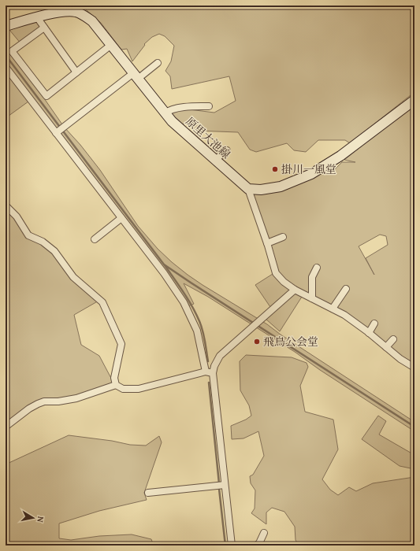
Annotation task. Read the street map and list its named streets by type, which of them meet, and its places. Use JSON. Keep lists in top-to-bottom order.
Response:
{
  "streets": {
    "main road": ["原里大池線"]
  },
  "places": ["掛川一風堂", "飛鳥公会堂"],
  "north": "right"
}
